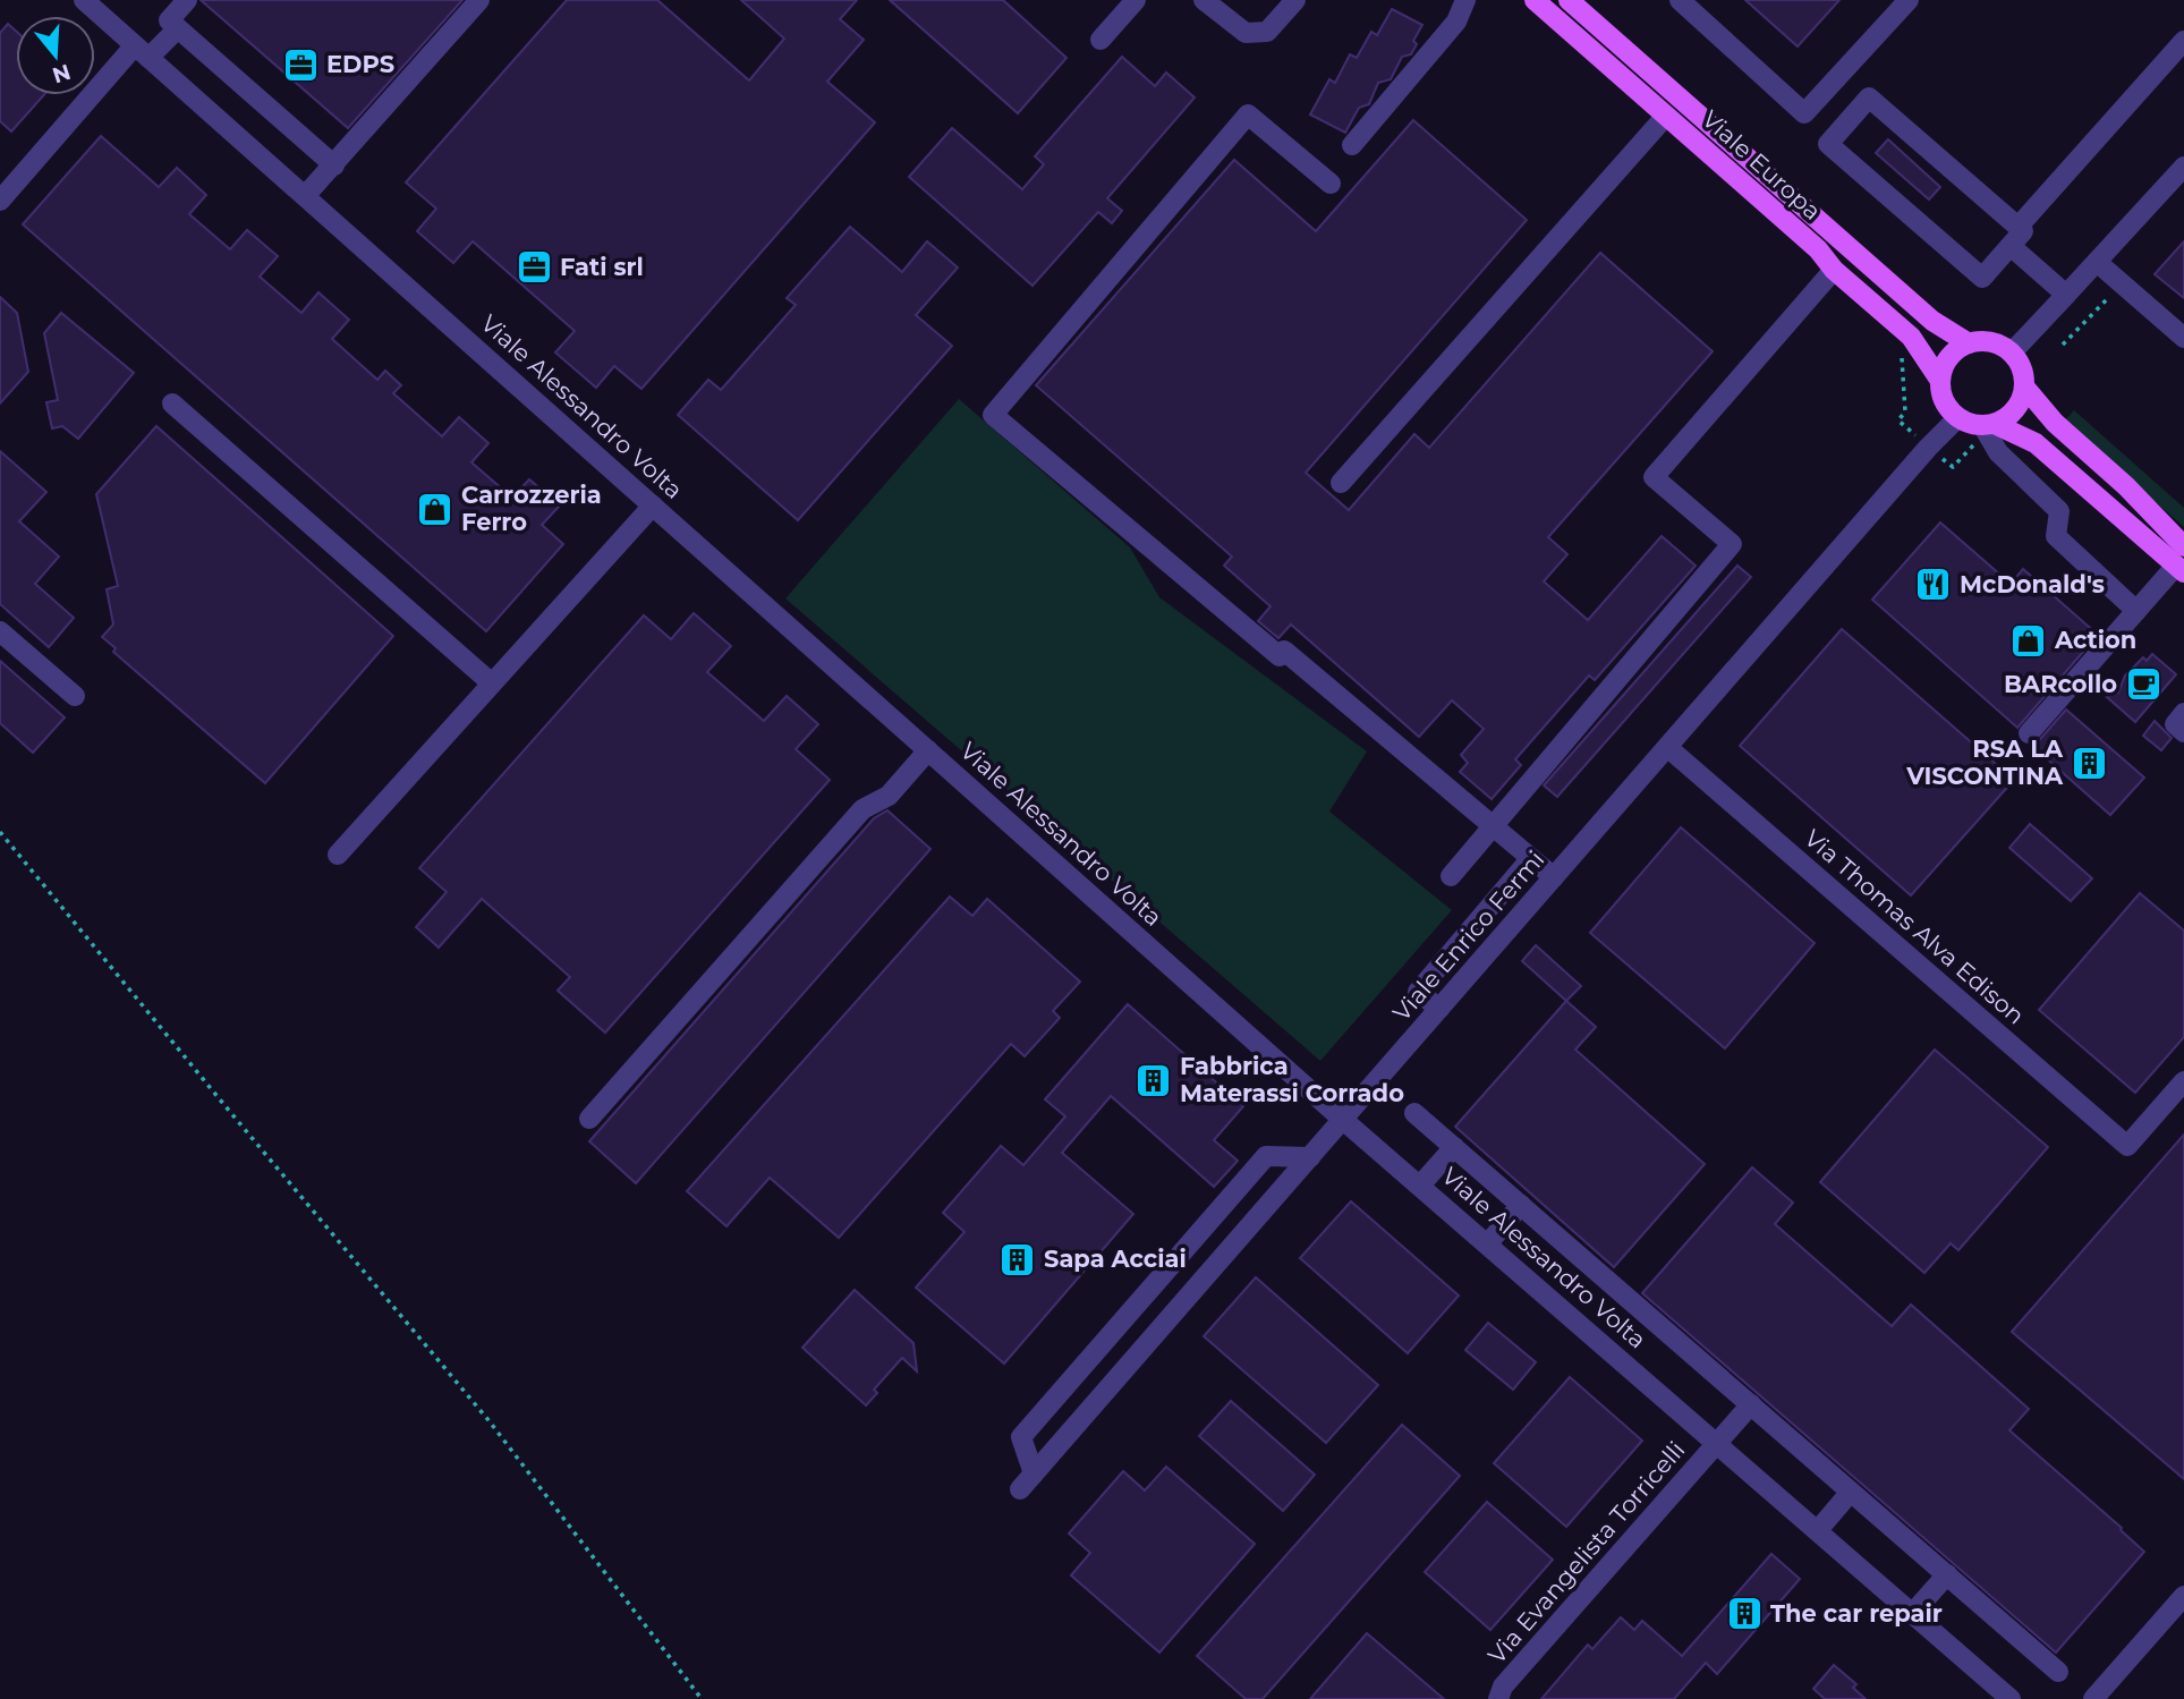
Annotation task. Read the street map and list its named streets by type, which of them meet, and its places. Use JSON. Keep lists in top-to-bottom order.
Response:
{
  "streets": {
    "main road": ["Viale Europa"],
    "street": [
      "Viale Alessandro Volta",
      "Via Thomas Alva Edison",
      "Viale Enrico Fermi",
      "Via Evangelista Torricelli"
    ]
  },
  "crossings": [
    ["Viale Europa", "Viale Enrico Fermi"],
    ["Viale Alessandro Volta", "Viale Enrico Fermi"],
    ["Viale Alessandro Volta", "Via Evangelista Torricelli"],
    ["Via Thomas Alva Edison", "Viale Enrico Fermi"]
  ],
  "places": {
    "office": ["EDPS", "Fati srl"],
    "shop": ["Carrozzeria Ferro", "Action"],
    "restaurant": ["McDonald's"],
    "cafe": ["BARcollo"],
    "building": [
      "RSA LA VISCONTINA",
      "Fabbrica Materassi Corrado",
      "Sapa Acciai",
      "The car repair"
    ]
  },
  "north": "bottom"
}
